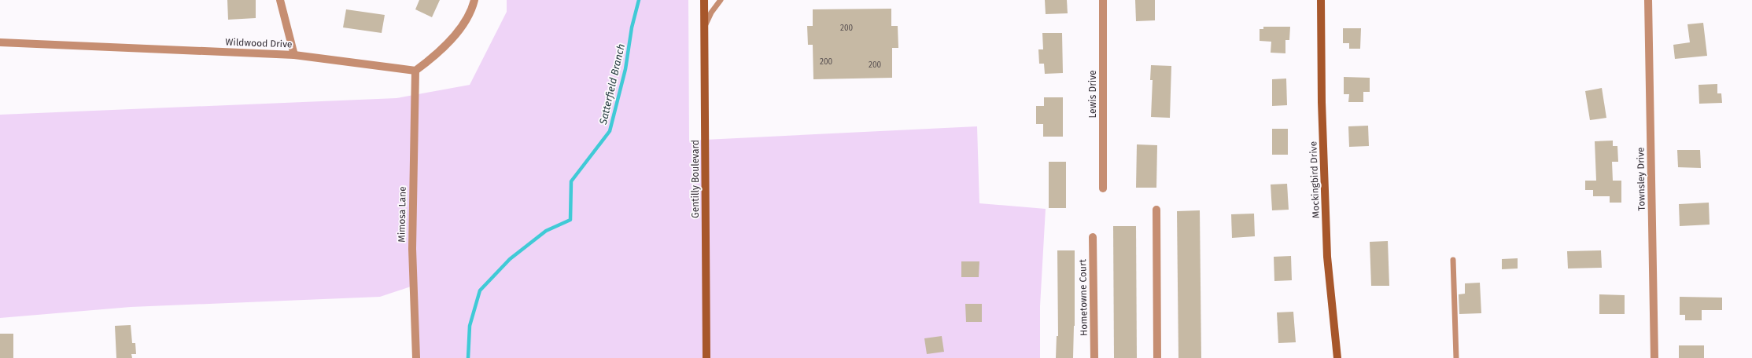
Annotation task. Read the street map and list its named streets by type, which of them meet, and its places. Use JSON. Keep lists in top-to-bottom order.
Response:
{
  "streets": {
    "street": [
      "Wildwood Drive",
      "Lewis Drive",
      "Gentilly Boulevard",
      "Townsley Drive",
      "Mockingbird Drive",
      "Mimosa Lane",
      "Hometowne Court"
    ]
  },
  "crossings": [
    ["Wildwood Drive", "Mimosa Lane"]
  ],
  "water": ["Satterfield Branch"],
  "house_numbers": ["200", "200", "200"]
}
